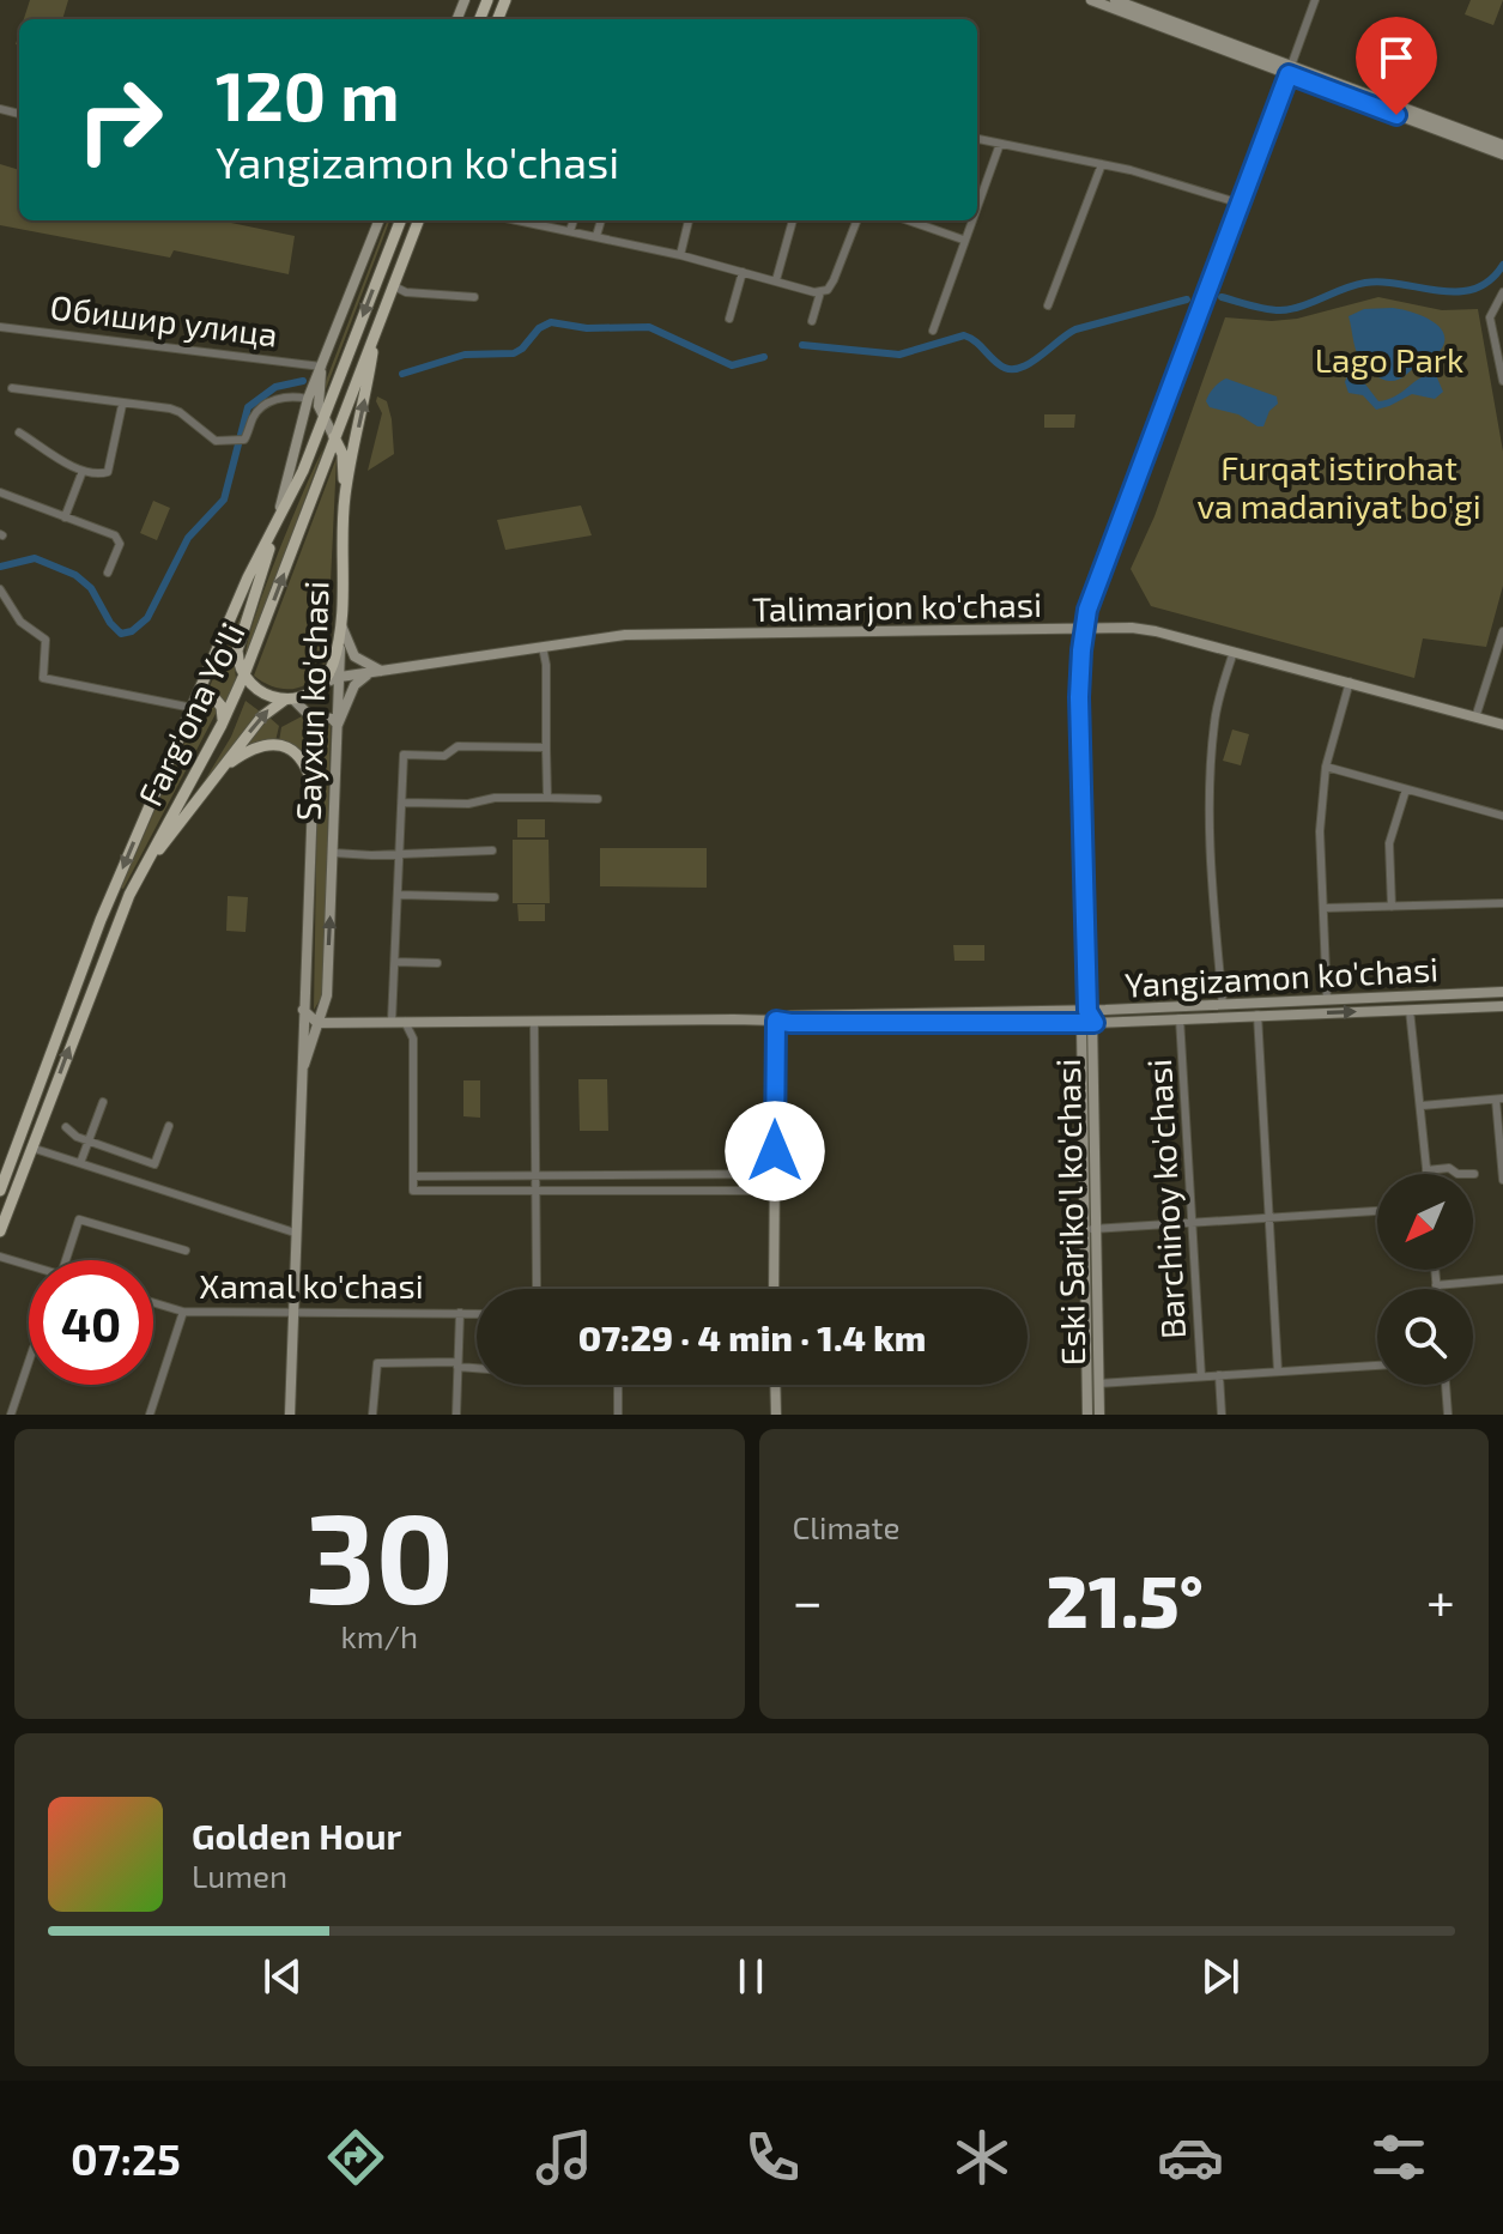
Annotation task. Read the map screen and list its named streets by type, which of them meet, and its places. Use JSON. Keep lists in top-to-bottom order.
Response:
{
  "streets": {
    "main road": [
      "Talimarjon ko'chasi",
      "Sayxun ko'chasi",
      "Farg'ona Yo'li",
      "Yangizamon ko'chasi",
      "Eski Sariko'l ko'chasi"
    ],
    "street": ["Обишир улица", "Barchinoy ko'chasi", "Xamal ko'chasi"]
  },
  "crossings": [
    ["Talimarjon ko'chasi", "Sayxun ko'chasi"],
    ["Talimarjon ko'chasi", "Eski Sariko'l ko'chasi"],
    ["Sayxun ko'chasi", "Farg'ona Yo'li"],
    ["Sayxun ko'chasi", "Yangizamon ko'chasi"],
    ["Sayxun ko'chasi", "Xamal ko'chasi"],
    ["Yangizamon ko'chasi", "Barchinoy ko'chasi"],
    ["Yangizamon ko'chasi", "Eski Sariko'l ko'chasi"]
  ],
  "parks": ["Lago Park", "Furqat istirohat va madaniyat bo'gi"],
  "north": "bottom left",
  "page": {
    "turn": ["120 m", "Yangizamon ko'chasi"],
    "limit": "40",
    "trip": "07:29 · 4 min · 1.4 km",
    "tile": [
      ["30", "km/h"],
      "Climate"
    ],
    "heat": ["−", "21.5°", "+"],
    "song": ["Golden Hour", "Lumen"],
    "tabs": "07:25"
  }
}
